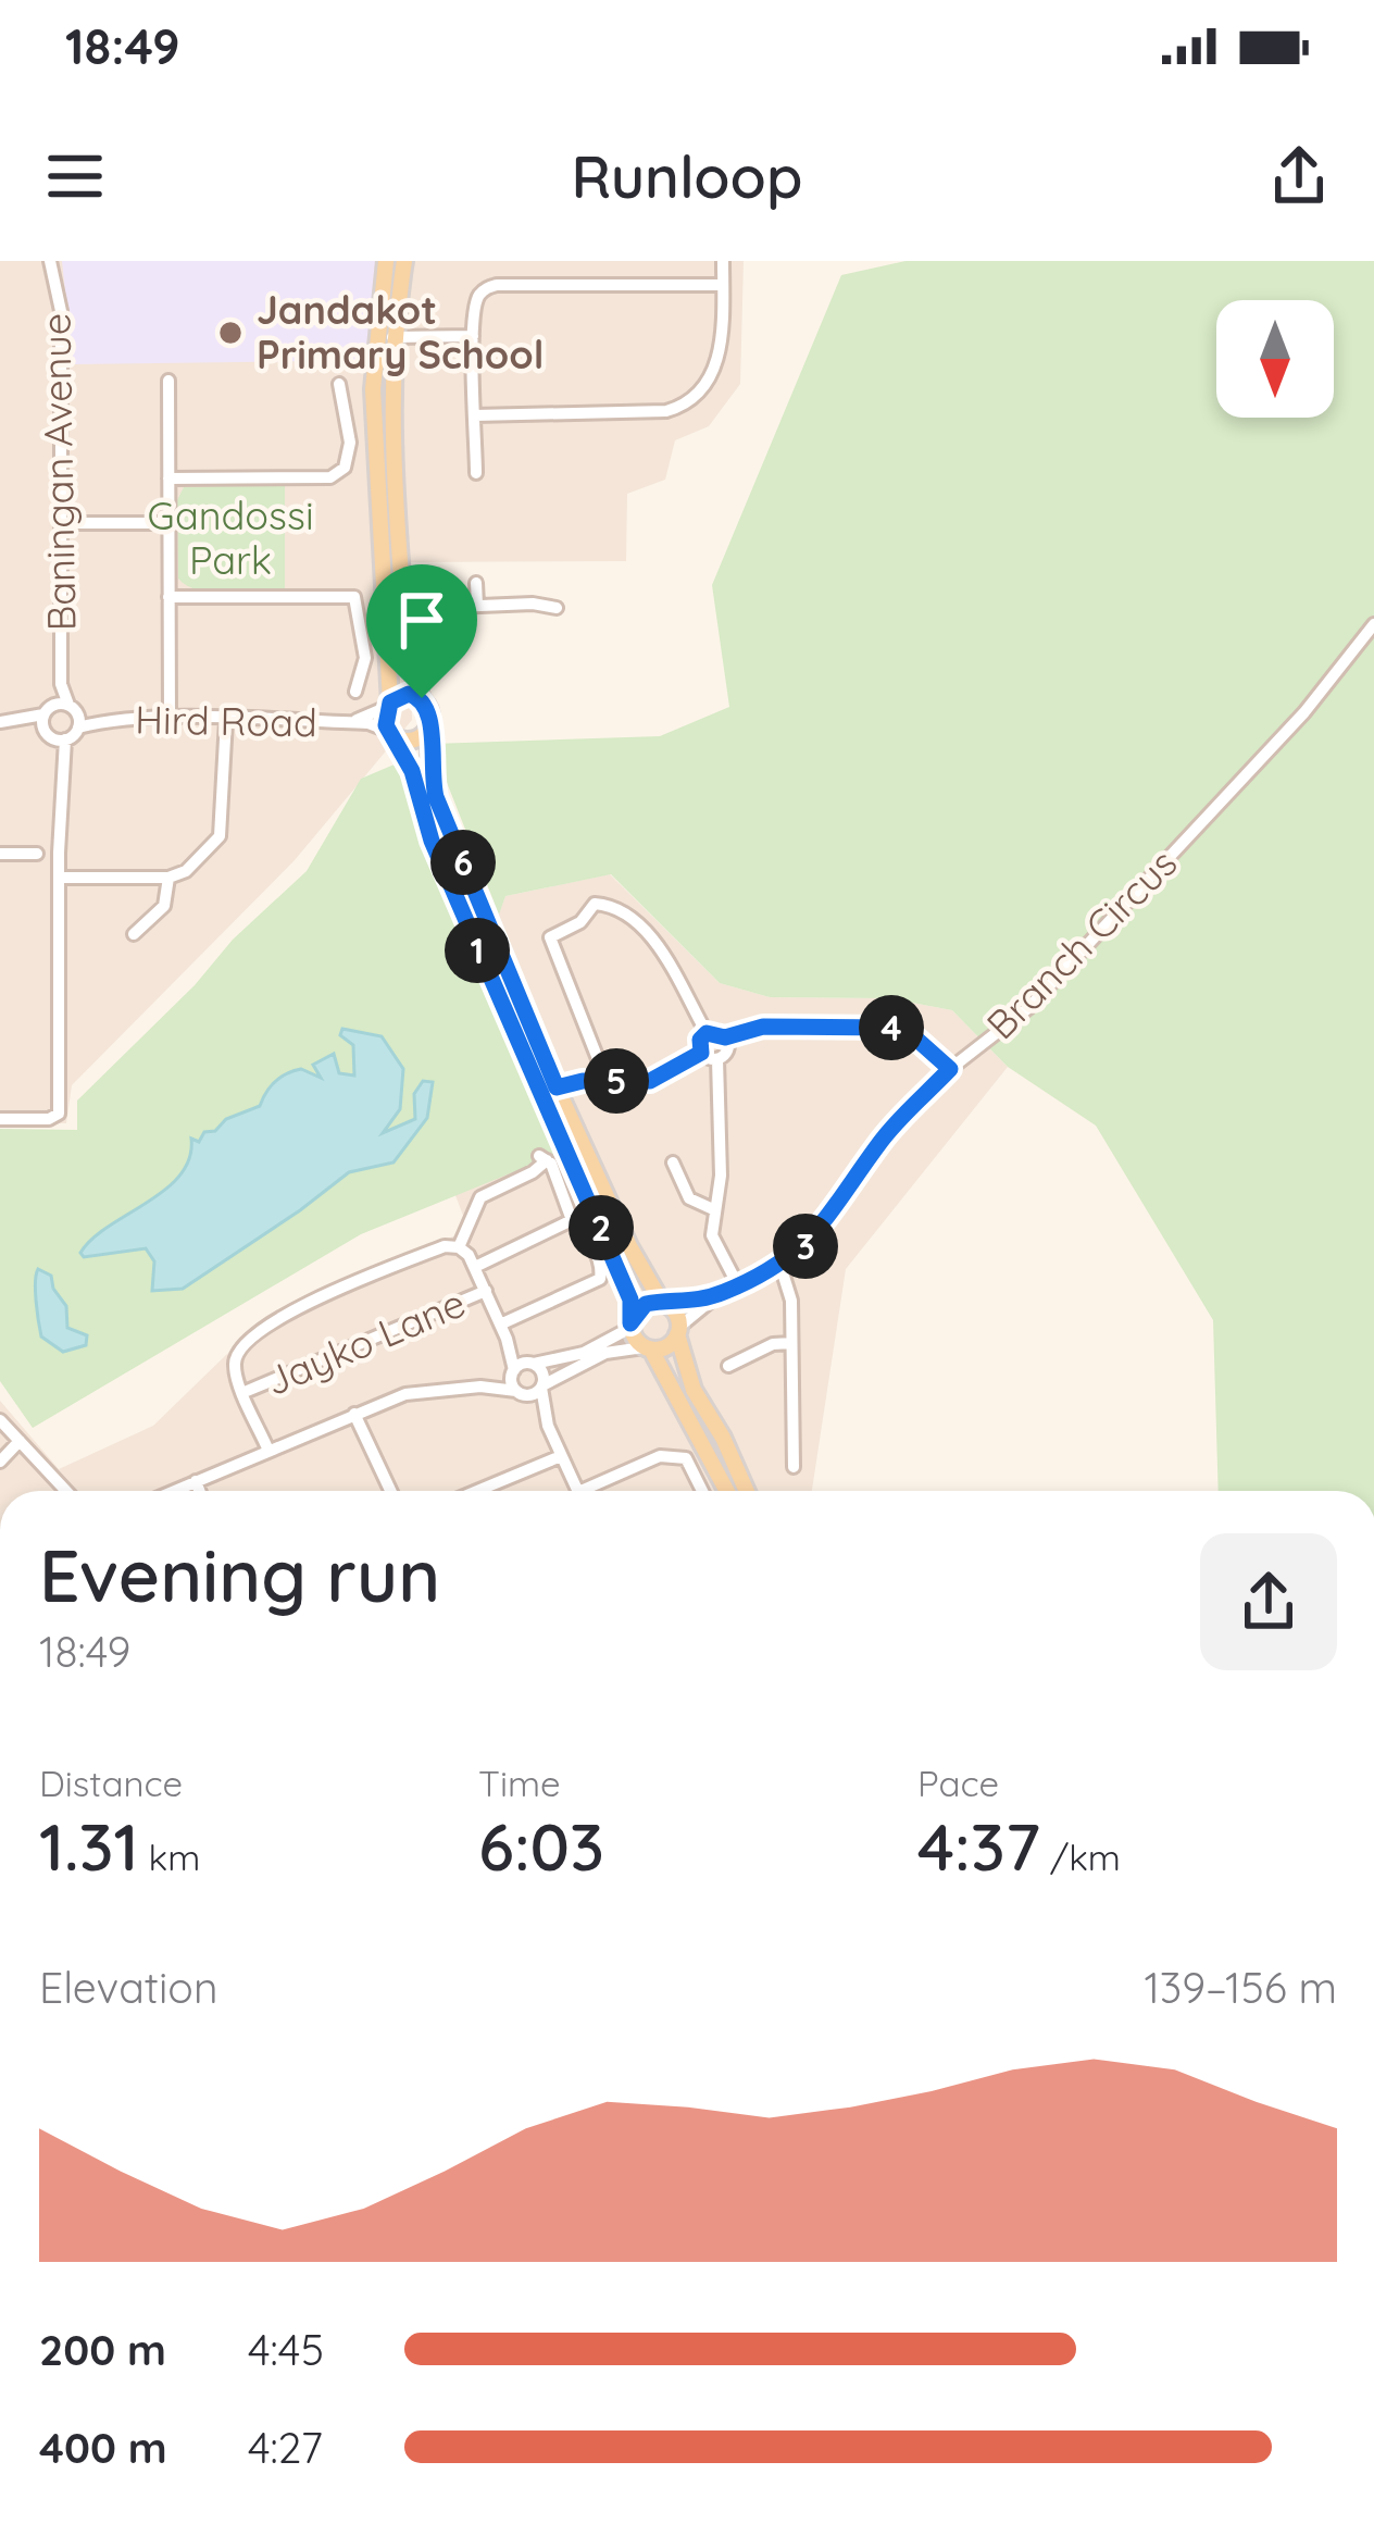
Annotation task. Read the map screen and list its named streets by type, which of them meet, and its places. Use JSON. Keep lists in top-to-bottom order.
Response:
{
  "streets": {
    "street": [
      "Baningan Avenue",
      "Hird Road",
      "Branch Circus",
      "Jayko Lane"
    ]
  },
  "crossings": [
    ["Baningan Avenue", "Hird Road"]
  ],
  "parks": ["Gandossi Park"],
  "places": ["Jandakot Primary School"],
  "north": "bottom",
  "page": {
    "status": "18:49",
    "header": "Runloop",
    "pins": [
      "6",
      "1",
      "4",
      "5",
      "2",
      "3"
    ],
    "heading": ["Evening run", "18:49"],
    "stats": [
      ["Distance", "1.31 km"],
      ["Time", "6:03"],
      ["Pace", "4:37 /km"]
    ],
    "chart": ["Elevation", "139–156 m"],
    "list": [
      {
        "name": "200 m",
        "note": "4:45"
      },
      {
        "name": "400 m",
        "note": "4:27"
      }
    ]
  }
}
